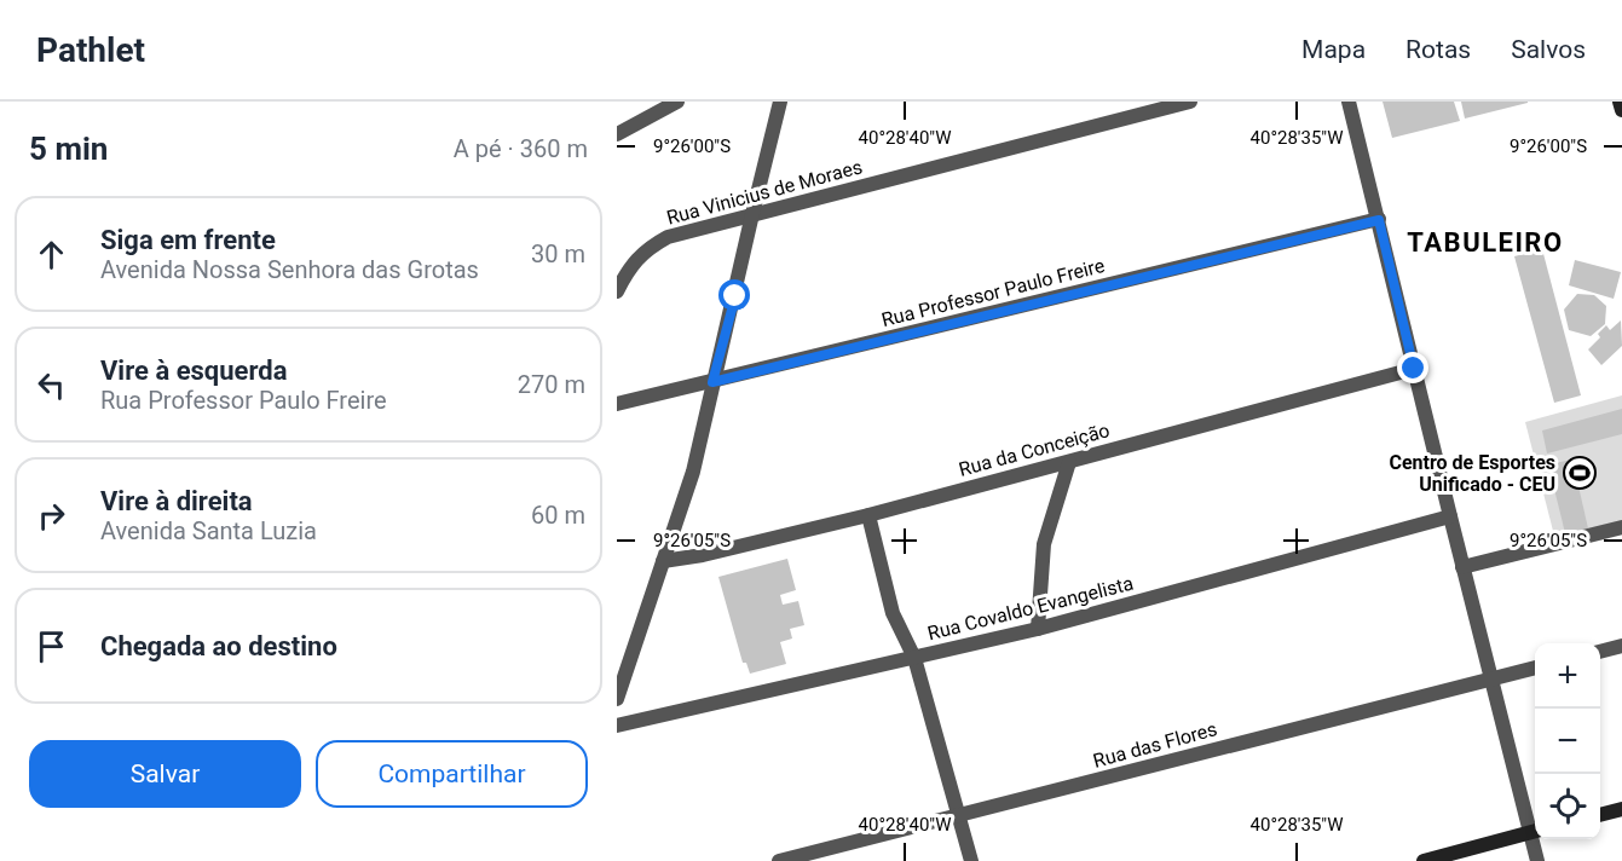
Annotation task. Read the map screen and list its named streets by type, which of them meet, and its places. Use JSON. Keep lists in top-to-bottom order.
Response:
{
  "streets": {
    "street": [
      "Rua Vinicius de Moraes",
      "Rua Professor Paulo Freire",
      "Rua da Conceição",
      "Rua Covaldo Evangelista",
      "Rua das Flores"
    ]
  },
  "districts": ["TABULEIRO"],
  "places": {
    "sports": ["Centro de Esportes Unificado - CEU"]
  },
  "page": {
    "header": "Pathlet",
    "nav": ["Mapa", "Rotas", "Salvos"],
    "heading": ["5 min", "A pé · 360 m"],
    "list": [
      ["Siga em frente", "Avenida Nossa Senhora das Grotas", "30 m"],
      ["Vire à esquerda", "Rua Professor Paulo Freire", "270 m"],
      ["Vire à direita", "Avenida Santa Luzia", "60 m"],
      "Chegada ao destino"
    ],
    "map_buttons": ["+", "−"],
    "buttons": ["Salvar", "Compartilhar"]
  },
  "coordinates": [
    "40°28'40\"W",
    "40°28'35\"W",
    "9°26'00\"S",
    "9°26'05\"S"
  ]
}
